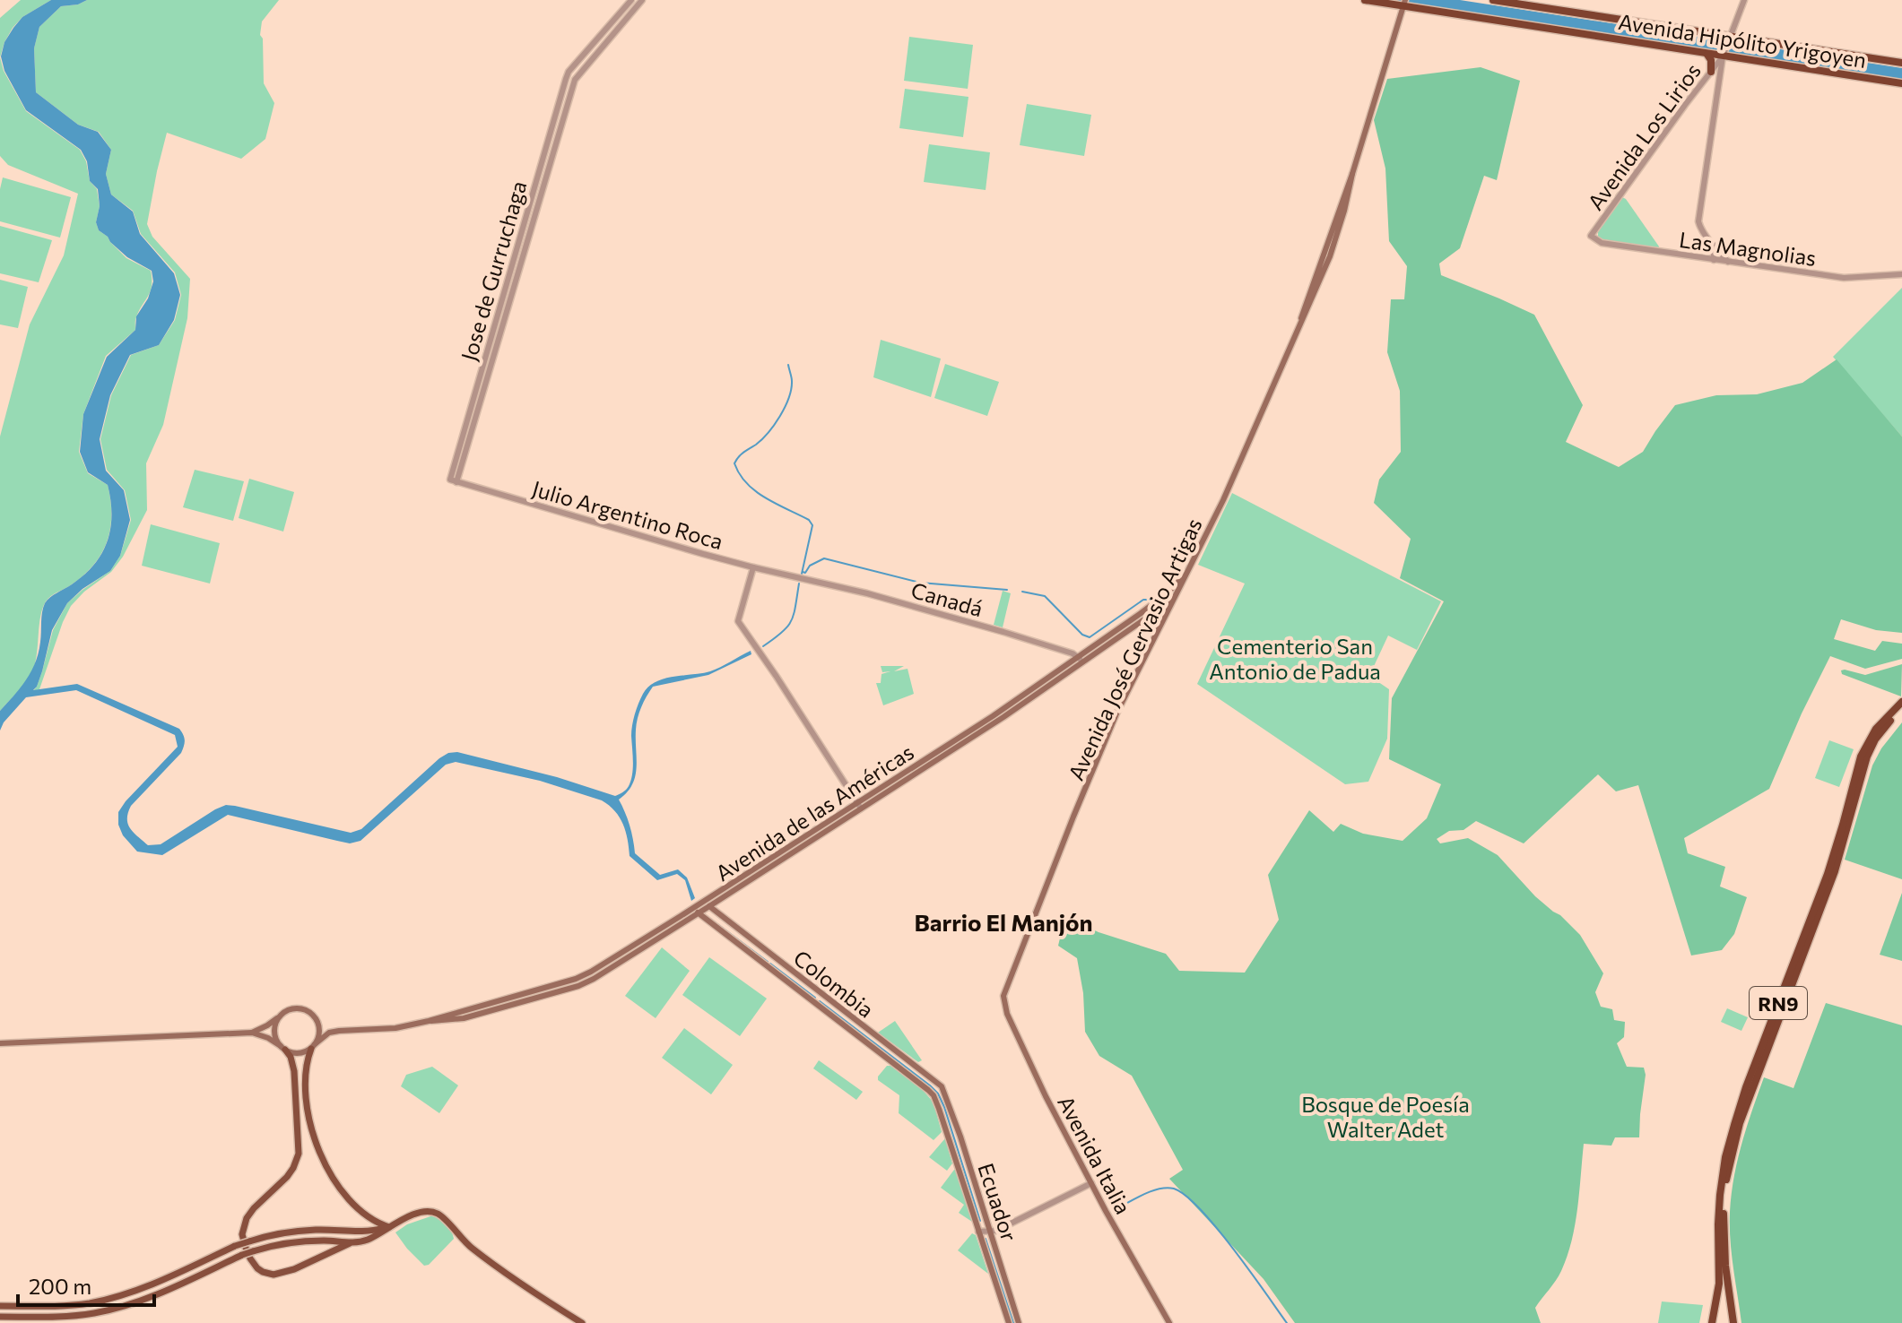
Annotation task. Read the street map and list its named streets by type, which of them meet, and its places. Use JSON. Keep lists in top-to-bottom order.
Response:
{
  "streets": {
    "highway": ["Avenida Hipólito Yrigoyen", "RN9"],
    "main road": [
      "Avenida José Gervasio Artigas",
      "Avenida de las Américas",
      "Colombia",
      "Avenida Italia",
      "Ecuador"
    ],
    "street": [
      "Avenida Los Lirios",
      "Las Magnolias",
      "Jose de Gurruchaga",
      "Julio Argentino Roca",
      "Canadá"
    ]
  },
  "crossings": [
    ["Avenida Hipólito Yrigoyen", "Avenida Los Lirios"],
    ["Avenida Hipólito Yrigoyen", "Avenida José Gervasio Artigas"],
    ["Avenida Los Lirios", "Las Magnolias"],
    ["Jose de Gurruchaga", "Julio Argentino Roca"],
    ["Julio Argentino Roca", "Canadá"],
    ["Canadá", "Avenida de las Américas"],
    ["Avenida José Gervasio Artigas", "Avenida de las Américas"],
    ["Avenida José Gervasio Artigas", "Avenida Italia"],
    ["Avenida de las Américas", "Colombia"],
    ["Avenida de las Américas", "Ecuador"],
    ["Colombia", "Ecuador"]
  ],
  "districts": ["Barrio El Manjón"],
  "parks": ["Cementerio San Antonio de Padua", "Bosque de Poesía Walter Adet"],
  "scale_bar": "200 m"
}
